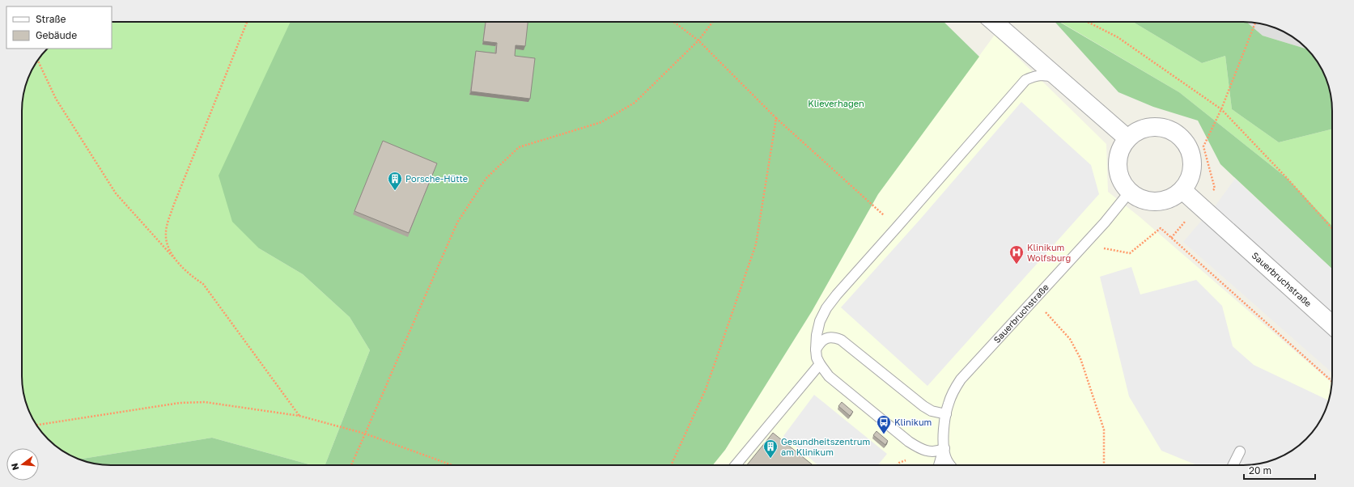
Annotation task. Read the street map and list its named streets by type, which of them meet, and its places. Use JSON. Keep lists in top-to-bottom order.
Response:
{
  "streets": {
    "street": ["Sauerbruchstraße"]
  },
  "parks": ["Klieverhagen"],
  "places": {
    "building": ["Porsche-Hütte", "Gesundheitszentrum am Klinikum"],
    "hospital": ["Klinikum Wolfsburg"],
    "bus stop": ["Klinikum"]
  },
  "legend": ["Straße", "Gebäude"],
  "scale_bar": "20 m",
  "north": "left"
}
